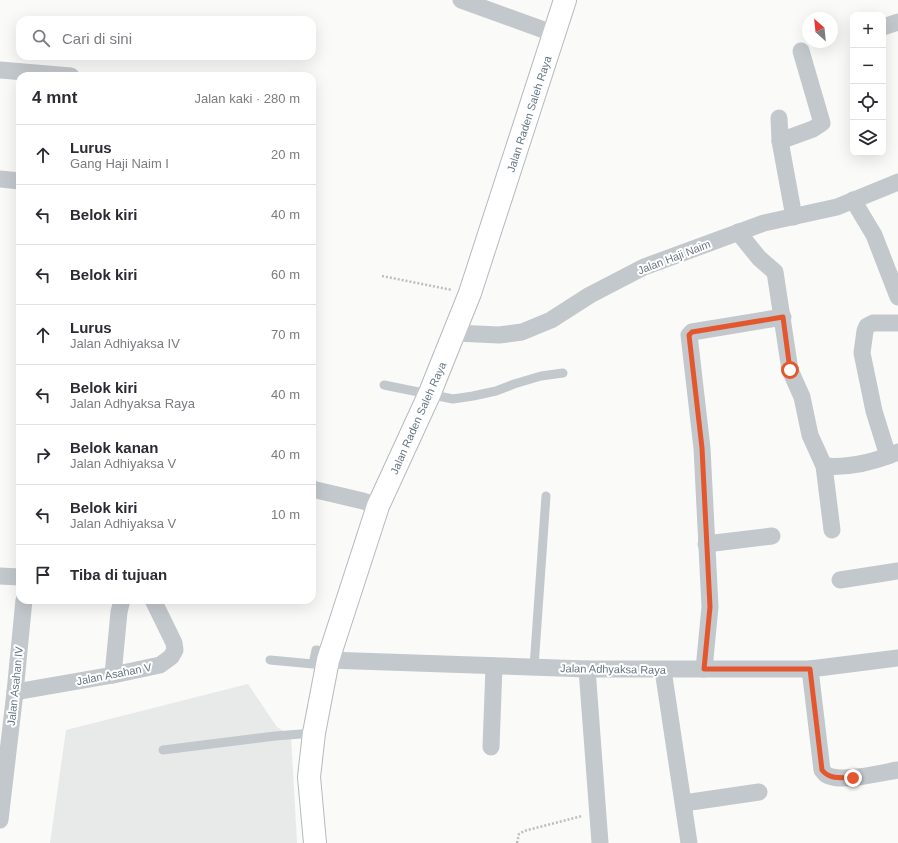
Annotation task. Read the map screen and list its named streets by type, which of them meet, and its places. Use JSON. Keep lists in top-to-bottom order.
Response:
{
  "streets": {
    "main road": ["Jalan Raden Saleh Raya"],
    "street": [
      "Jalan Haji Naim",
      "Jalan Adhyaksa Raya",
      "Jalan Asahan V",
      "Jalan Asahan IV"
    ]
  },
  "crossings": [
    ["Jalan Raden Saleh Raya", "Jalan Haji Naim"],
    ["Jalan Raden Saleh Raya", "Jalan Adhyaksa Raya"],
    ["Jalan Asahan V", "Jalan Asahan IV"]
  ],
  "north": "top left",
  "page": {
    "map_buttons": ["+", "−"],
    "search": "Cari di sini",
    "heading": ["4 mnt", "Jalan kaki · 280 m"],
    "list": [
      ["Lurus", "Gang Haji Naim I", "20 m"],
      ["Belok kiri", "40 m"],
      ["Belok kiri", "60 m"],
      ["Lurus", "Jalan Adhiyaksa IV", "70 m"],
      ["Belok kiri", "Jalan Adhyaksa Raya", "40 m"],
      ["Belok kanan", "Jalan Adhiyaksa V", "40 m"],
      ["Belok kiri", "Jalan Adhiyaksa V", "10 m"],
      "Tiba di tujuan"
    ]
  }
}
